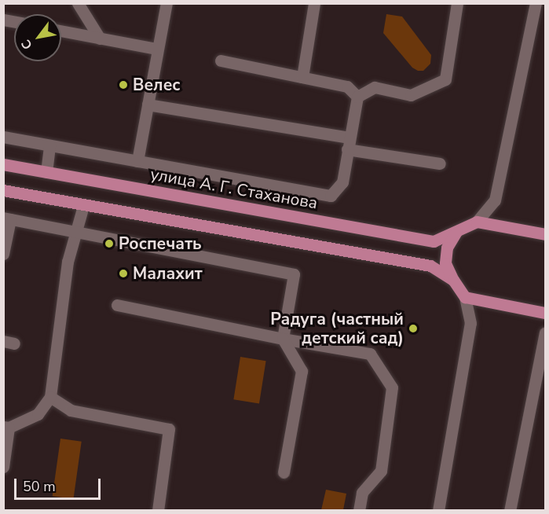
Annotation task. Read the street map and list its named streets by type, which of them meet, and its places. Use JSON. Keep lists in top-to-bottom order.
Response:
{
  "streets": {
    "main road": ["улица А. Г. Стаханова"]
  },
  "places": [
    "Велес",
    "Роспечать",
    "Малахит",
    "Радуга (частный детский сад)"
  ],
  "scale_bar": "50 m",
  "north": "bottom left"
}
